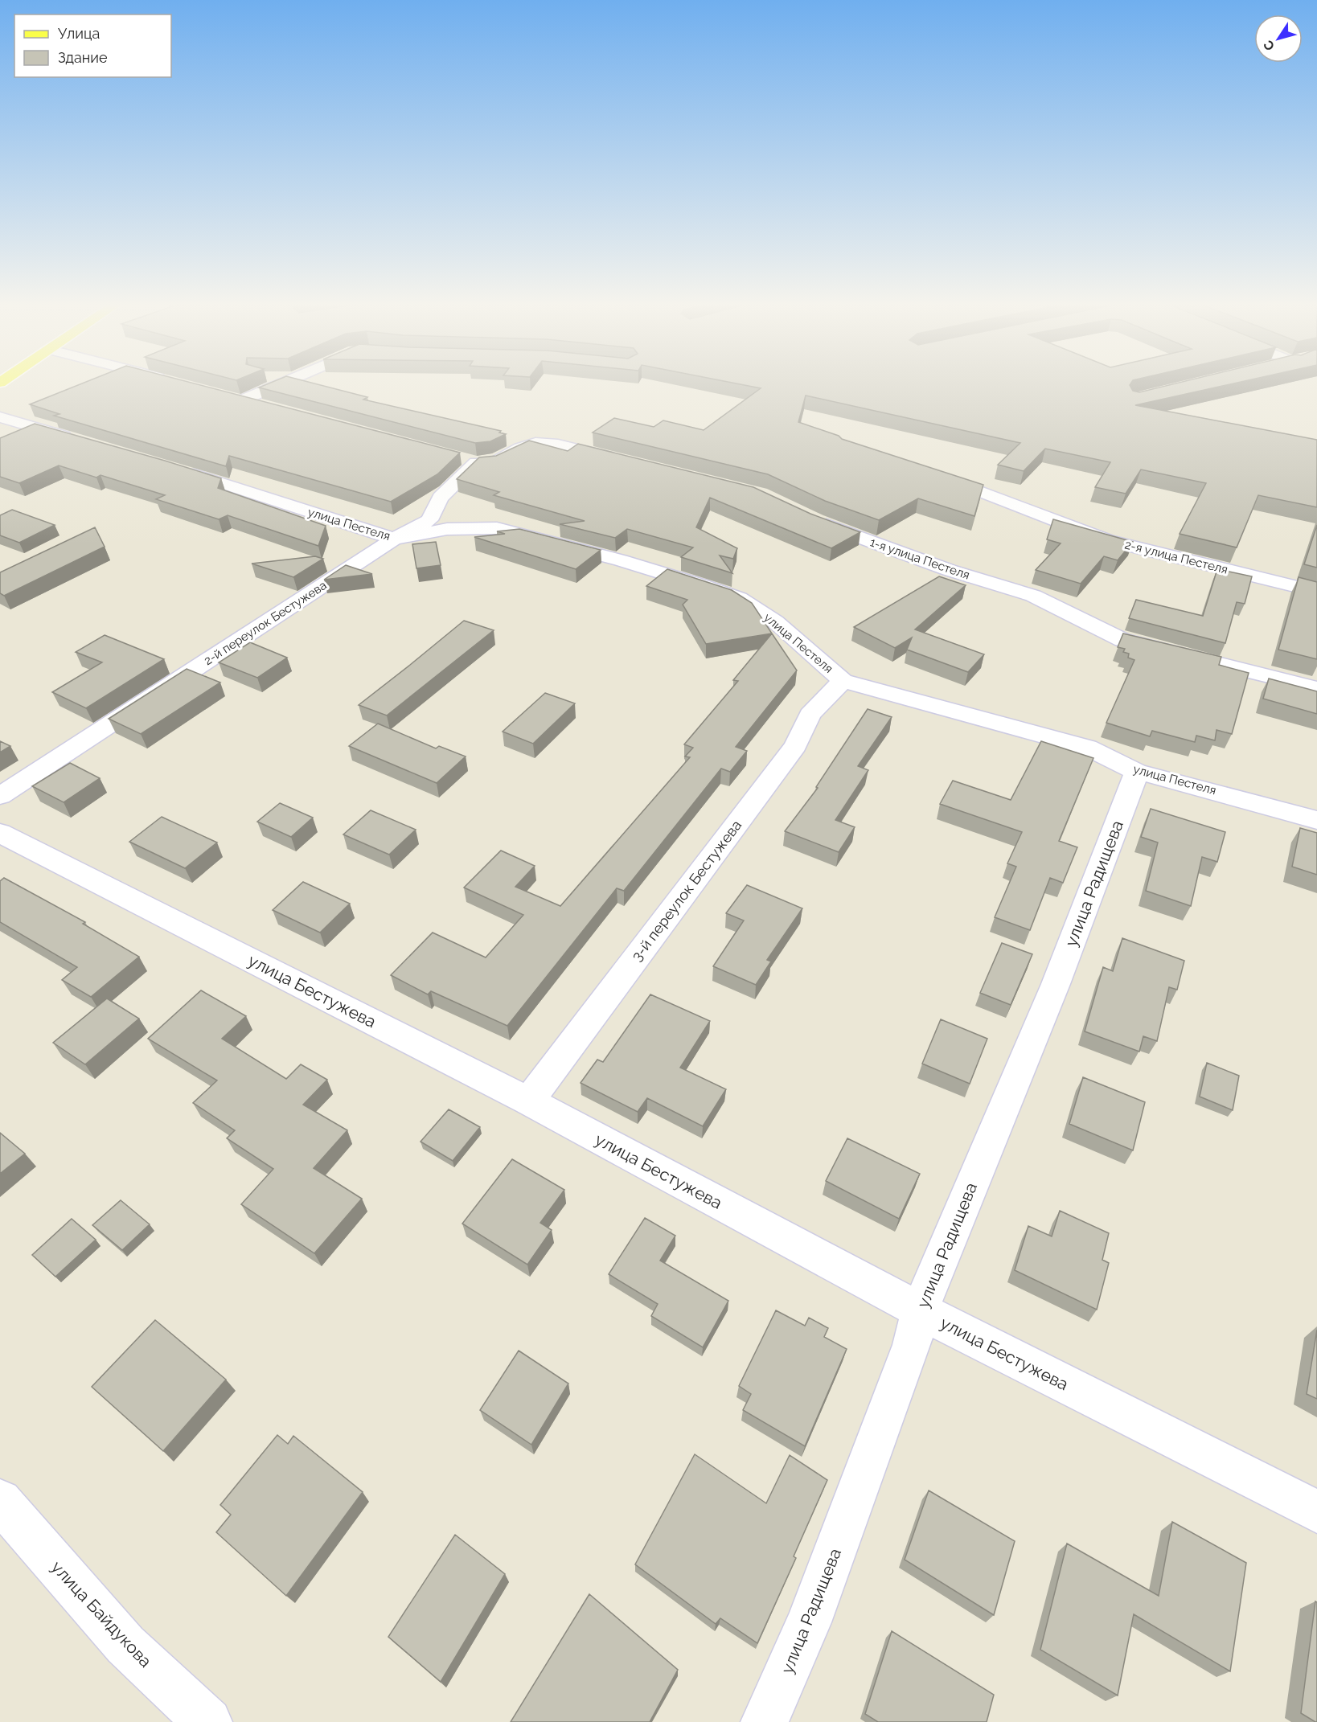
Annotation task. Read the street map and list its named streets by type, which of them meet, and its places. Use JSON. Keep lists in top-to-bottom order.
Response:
{
  "streets": {
    "street": [
      "улица Пестеля",
      "2-я улица Пестеля",
      "1-я улица Пестеля",
      "2-й переулок Бестужева",
      "улица Радищева",
      "3-й переулок Бестужева",
      "улица Бестужева",
      "улица Байдукова"
    ]
  },
  "crossings": [
    ["улица Пестеля", "2-й переулок Бестужева"],
    ["улица Пестеля", "улица Радищева"],
    ["улица Пестеля", "3-й переулок Бестужева"],
    ["улица Радищева", "улица Бестужева"],
    ["3-й переулок Бестужева", "улица Бестужева"]
  ],
  "legend": ["Улица", "Здание"],
  "north": "bottom left"
}
